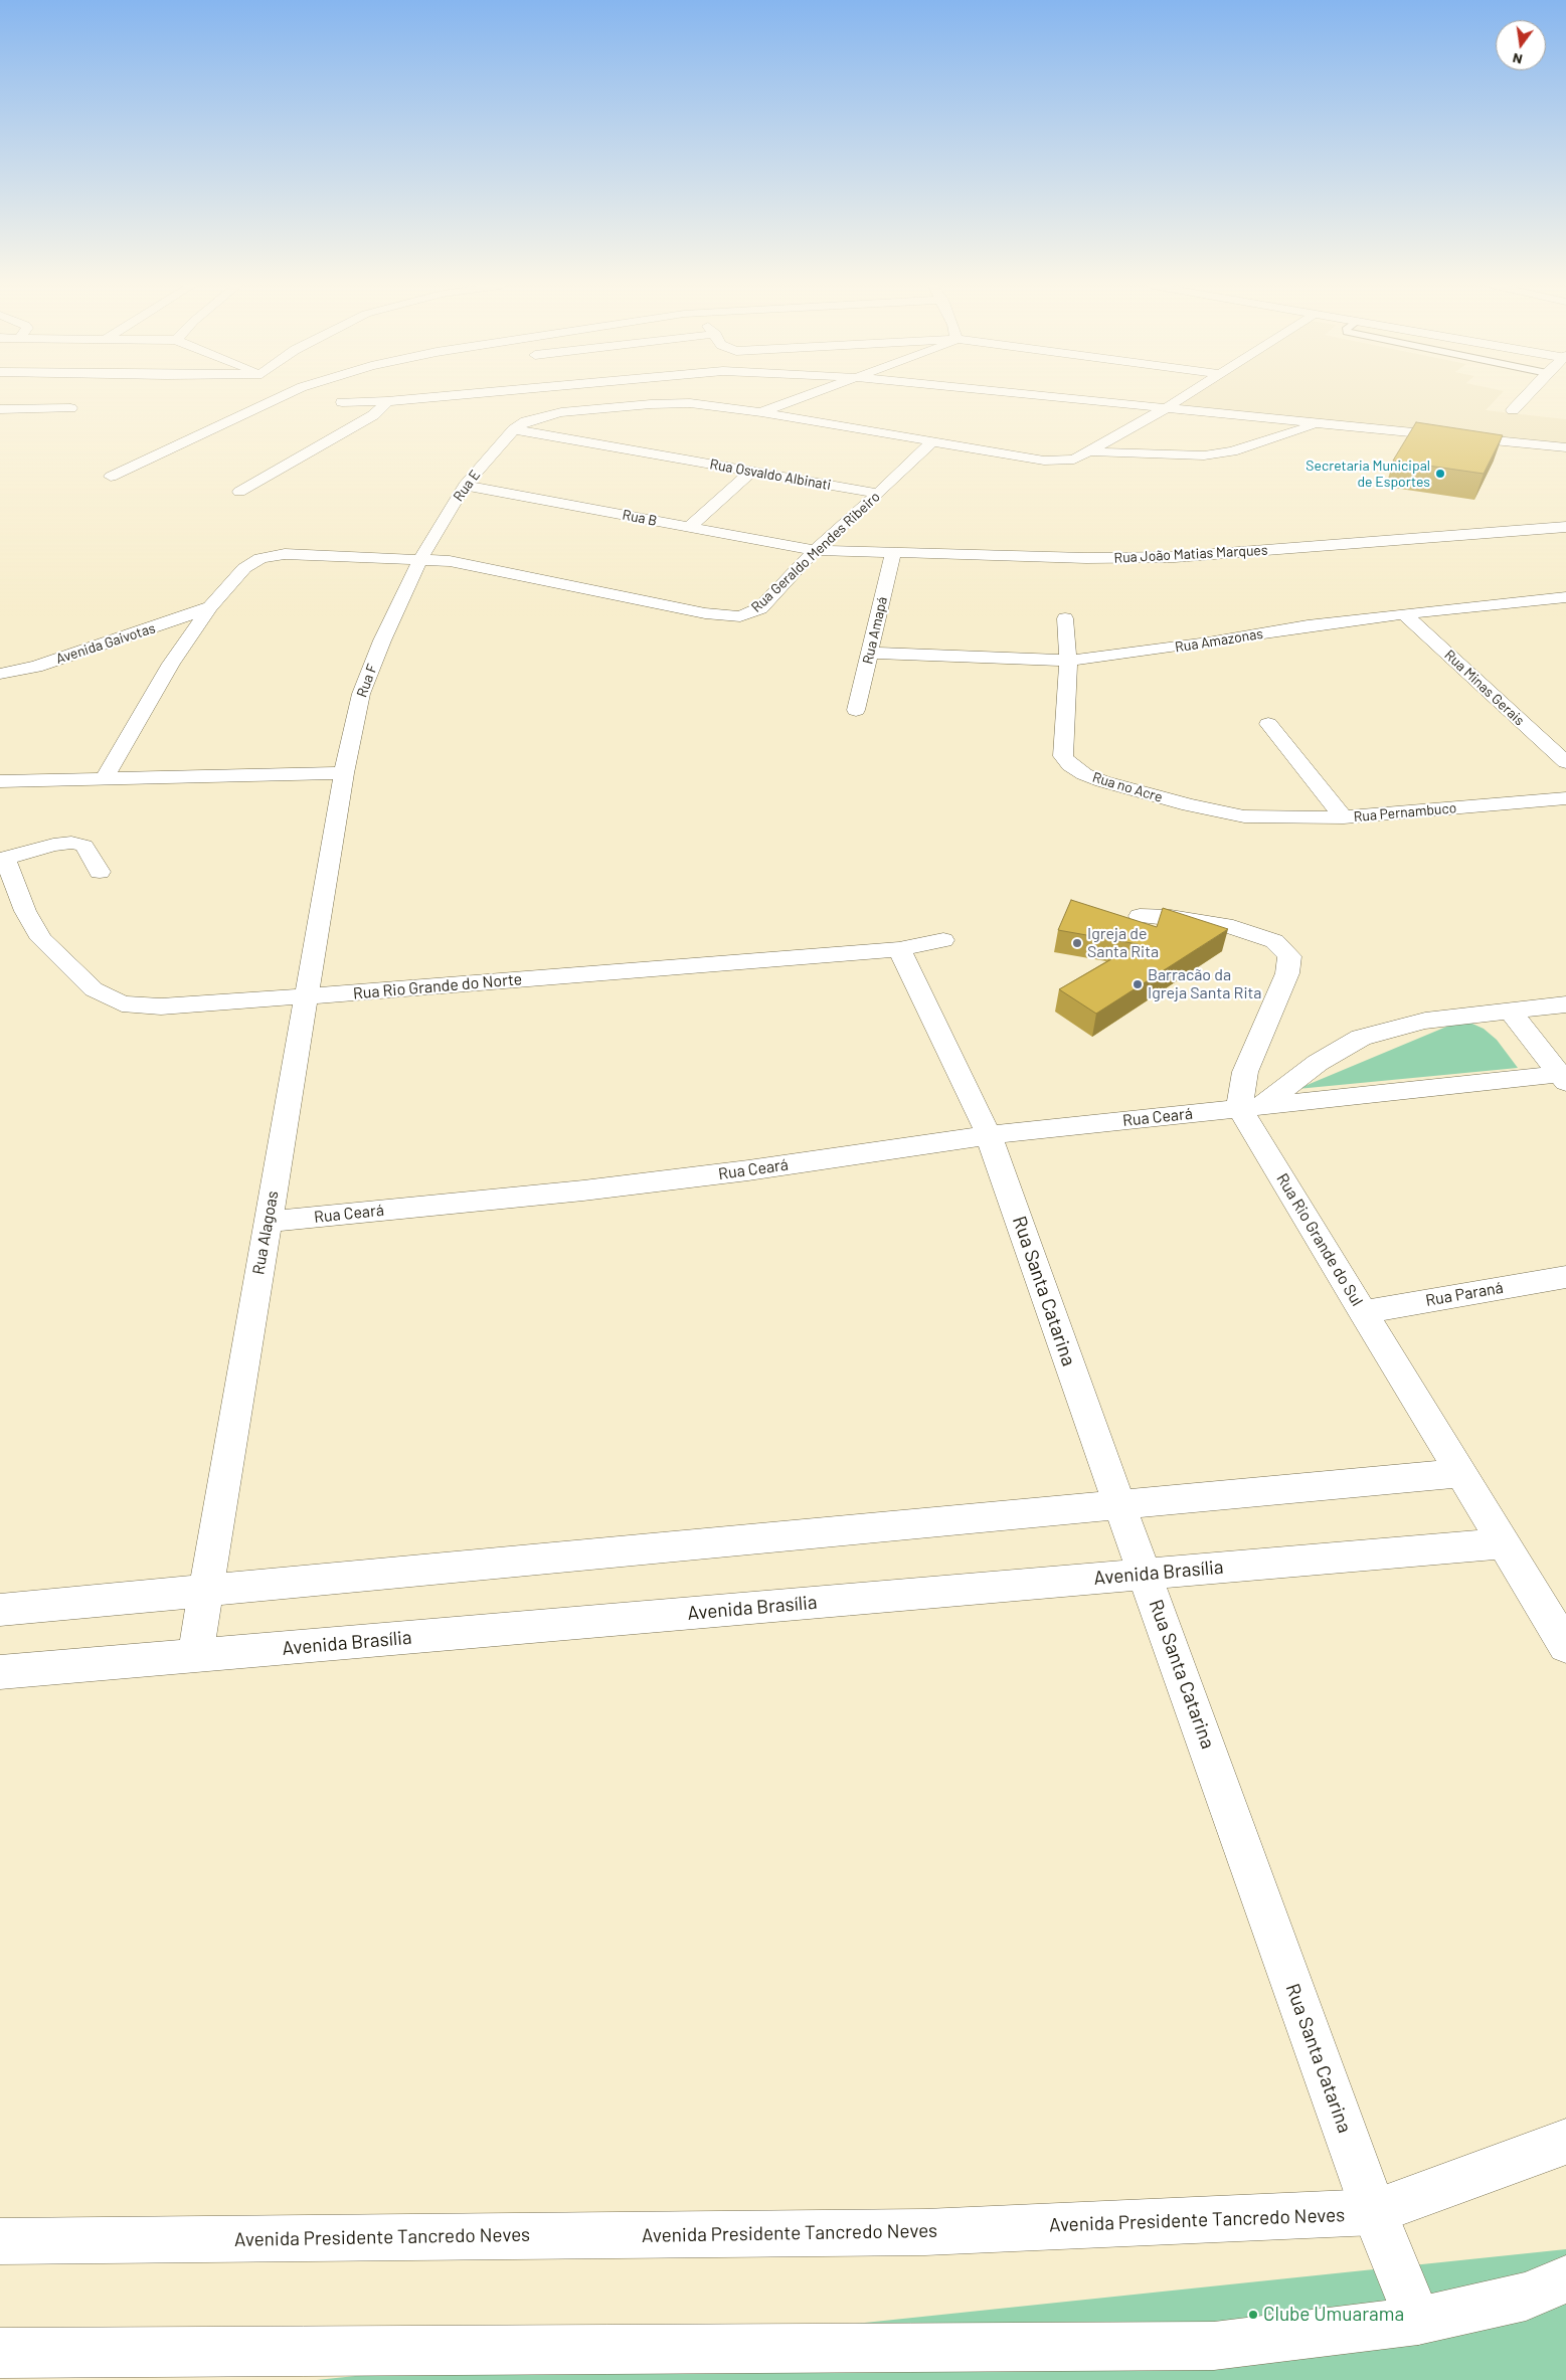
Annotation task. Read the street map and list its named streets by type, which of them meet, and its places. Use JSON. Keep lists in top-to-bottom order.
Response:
{
  "streets": {
    "street": [
      "Rua Osvaldo Albinati",
      "Rua E",
      "Rua B",
      "Rua Geraldo Mendes Ribeiro",
      "Rua João Matias Marques",
      "Rua Amapá",
      "Rua Amazonas",
      "Avenida Gaivotas",
      "Rua F",
      "Rua Minas Gerais",
      "Rua no Acre",
      "Rua Pernambuco",
      "Rua Rio Grande do Norte",
      "Rua Ceará",
      "Rua Alagoas",
      "Rua Rio Grande do Sul",
      "Rua Santa Catarina",
      "Rua Paraná",
      "Avenida Brasília",
      "Avenida Presidente Tancredo Neves"
    ]
  },
  "crossings": [
    ["Rua Osvaldo Albinati", "Rua E"],
    ["Rua Osvaldo Albinati", "Rua Geraldo Mendes Ribeiro"],
    ["Rua E", "Rua B"],
    ["Rua E", "Rua Geraldo Mendes Ribeiro"],
    ["Rua E", "Rua F"],
    ["Rua B", "Rua Geraldo Mendes Ribeiro"],
    ["Rua B", "Rua João Matias Marques"],
    ["Rua Geraldo Mendes Ribeiro", "Rua João Matias Marques"],
    ["Rua Geraldo Mendes Ribeiro", "Rua F"],
    ["Rua João Matias Marques", "Rua Amapá"],
    ["Rua Amapá", "Rua Amazonas"],
    ["Rua Amazonas", "Rua Minas Gerais"],
    ["Rua Amazonas", "Rua no Acre"],
    ["Rua F", "Rua Alagoas"],
    ["Rua no Acre", "Rua Pernambuco"],
    ["Rua Rio Grande do Norte", "Rua Alagoas"],
    ["Rua Rio Grande do Norte", "Rua Santa Catarina"],
    ["Rua Ceará", "Rua Alagoas"],
    ["Rua Ceará", "Rua Rio Grande do Sul"],
    ["Rua Ceará", "Rua Santa Catarina"],
    ["Rua Alagoas", "Avenida Brasília"],
    ["Rua Rio Grande do Sul", "Rua Paraná"],
    ["Rua Rio Grande do Sul", "Avenida Brasília"],
    ["Rua Santa Catarina", "Avenida Brasília"],
    ["Rua Santa Catarina", "Avenida Presidente Tancredo Neves"]
  ],
  "places": [
    "Secretaria Municipal de Esportes",
    "Igreja de Santa Rita",
    "Barracão da Igreja Santa Rita",
    "Clube Umuarama"
  ],
  "north": "bottom"
}
